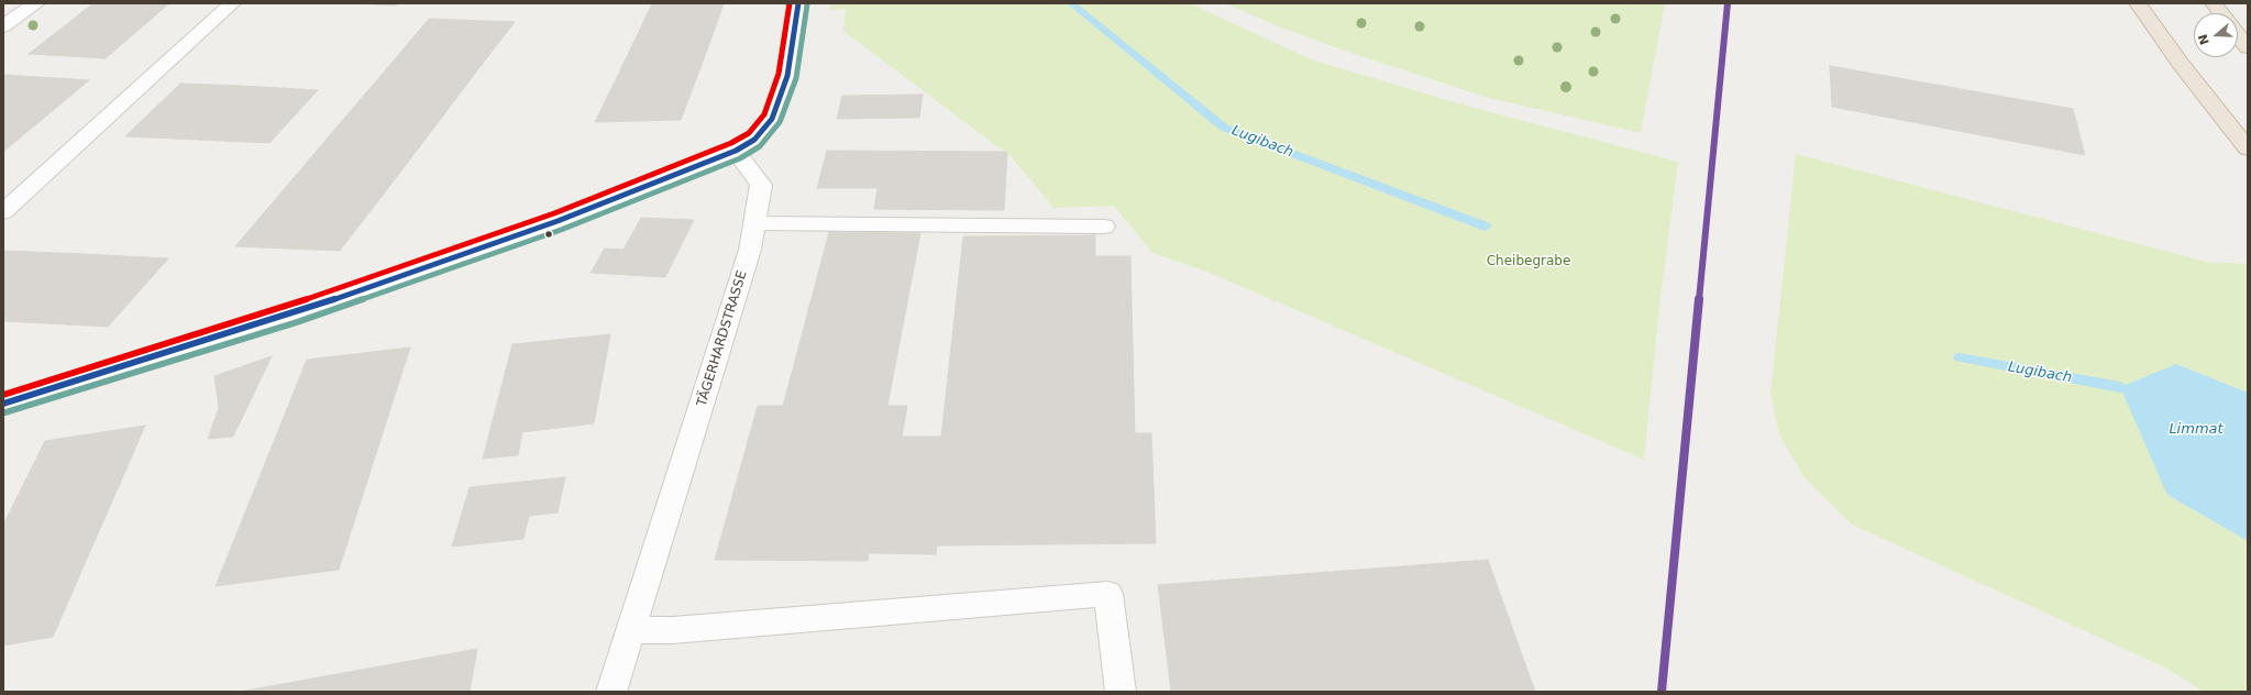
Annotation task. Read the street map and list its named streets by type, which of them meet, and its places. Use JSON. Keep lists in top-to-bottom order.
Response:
{
  "streets": {
    "street": ["TÄGERHARDSTRASSE"]
  },
  "water": ["Lugibach", "Limmat"],
  "parks": ["Cheibegrabe"],
  "north": "left"
}
